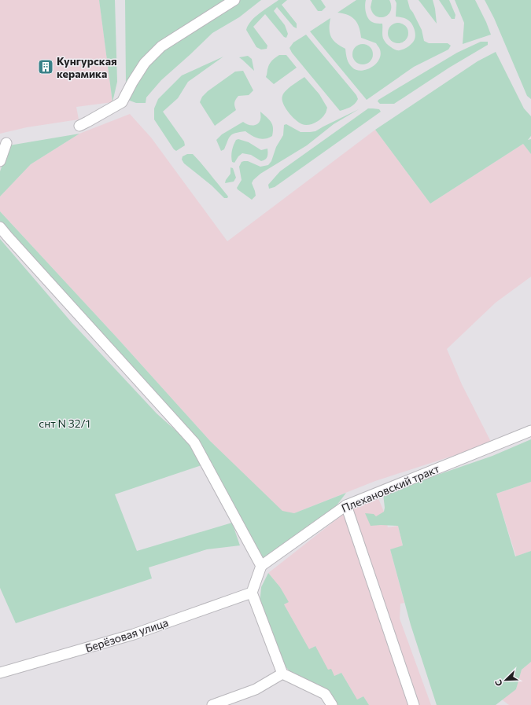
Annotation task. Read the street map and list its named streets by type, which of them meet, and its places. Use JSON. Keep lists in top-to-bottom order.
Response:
{
  "streets": {
    "street": ["Плехановский тракт", "Берёзовая улица"]
  },
  "parks": ["снт N 32/1"],
  "places": {
    "building": ["Кунгурская керамика"]
  },
  "north": "bottom left"
}
